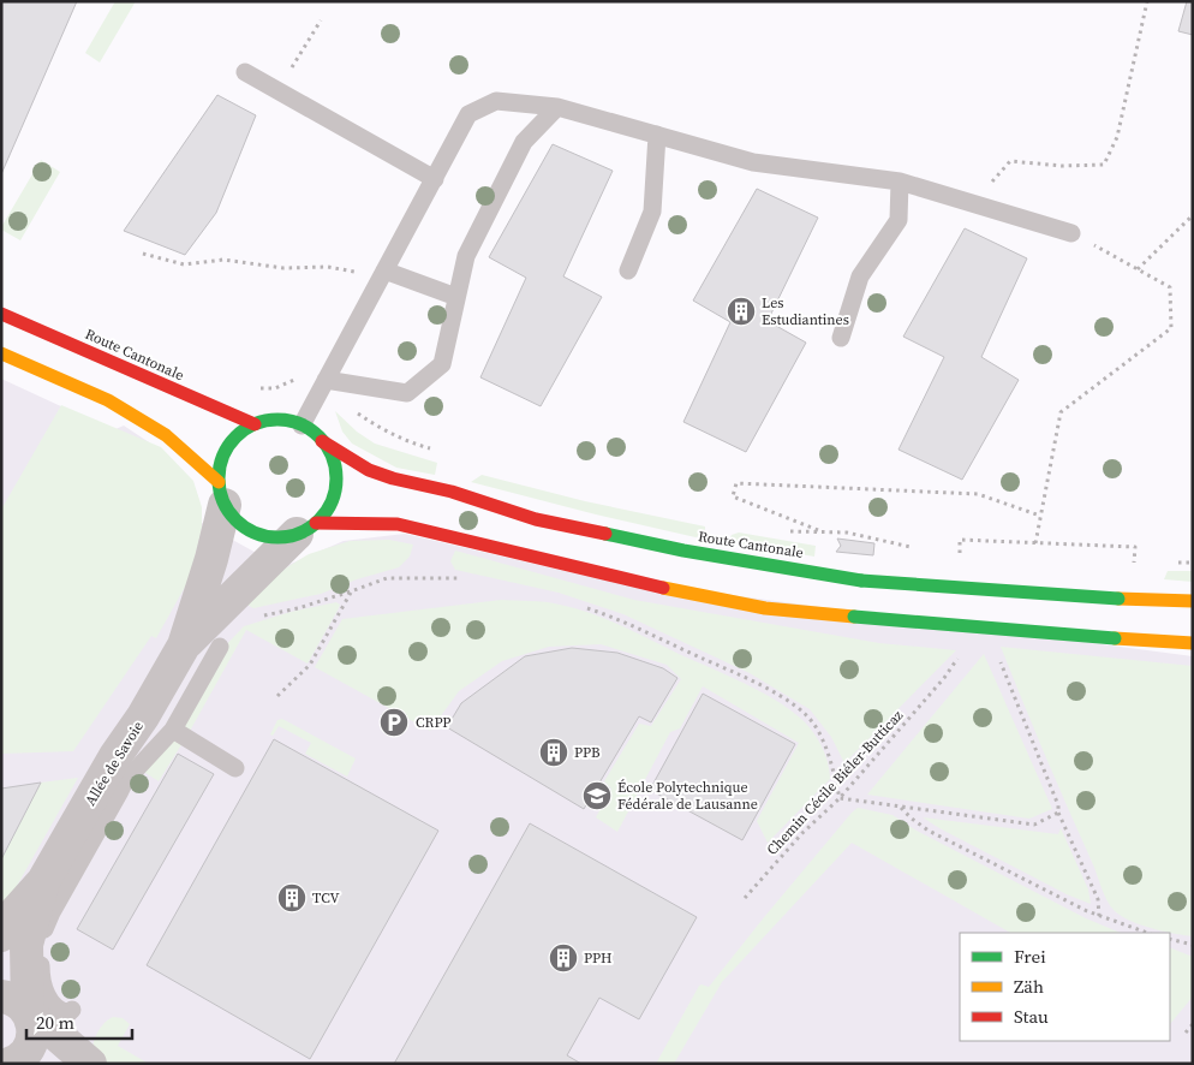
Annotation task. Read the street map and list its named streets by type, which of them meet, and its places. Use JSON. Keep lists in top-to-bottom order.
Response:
{
  "streets": {
    "main road": ["Route Cantonale"],
    "street": ["Allée de Savoie"],
    "path": ["Chemin Cécile Biéler-Butticaz"]
  },
  "crossings": [
    ["Route Cantonale", "Allée de Savoie"]
  ],
  "places": {
    "building": [
      "Les Estudiantines",
      "PPB",
      "TCV",
      "PPH"
    ],
    "parking": ["CRPP"],
    "school or university": ["École Polytechnique Fédérale de Lausanne"]
  },
  "legend": ["Frei", "Zäh", "Stau"],
  "scale_bar": "20 m"
}
